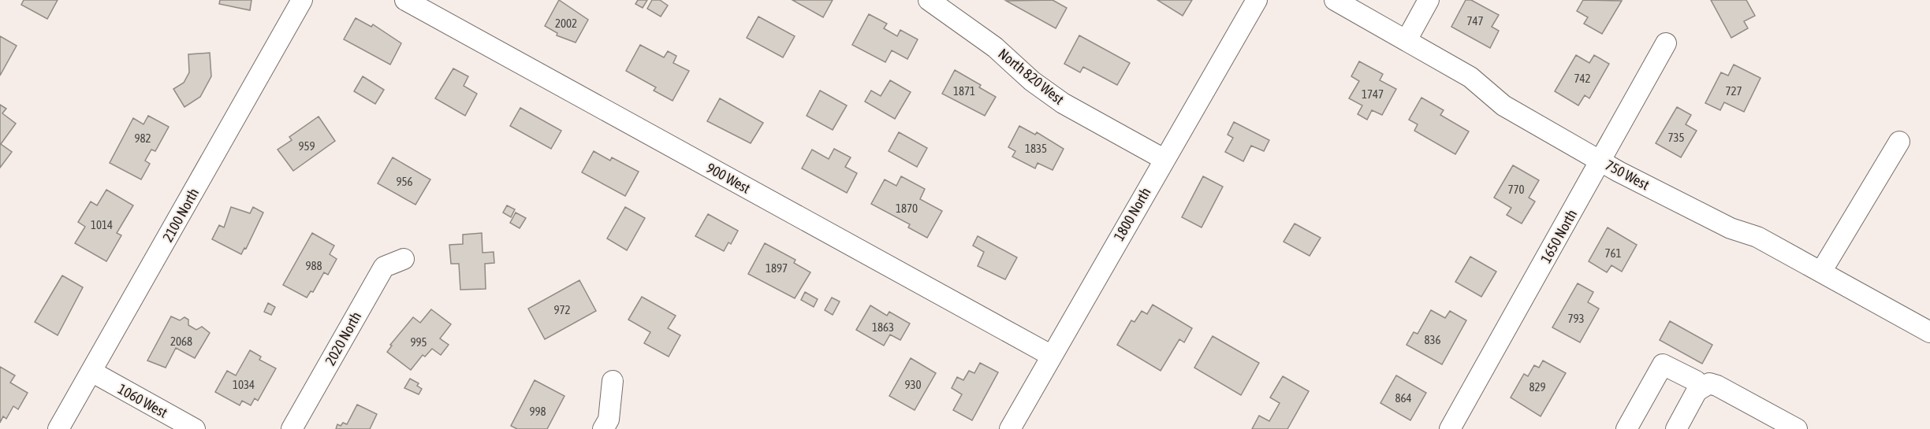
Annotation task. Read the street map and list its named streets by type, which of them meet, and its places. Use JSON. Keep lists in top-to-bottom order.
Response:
{
  "streets": {
    "street": [
      "North 820 West",
      "750 West",
      "900 West",
      "1800 North",
      "2100 North",
      "1650 North",
      "2020 North",
      "1060 West"
    ]
  },
  "crossings": [
    ["North 820 West", "1800 North"],
    ["750 West", "1650 North"],
    ["900 West", "1800 North"],
    ["2100 North", "1060 West"]
  ],
  "house_numbers": [
    "747",
    "2002",
    "742",
    "1871",
    "727",
    "1747",
    "735",
    "982",
    "959",
    "1835",
    "956",
    "770",
    "1870",
    "1014",
    "761",
    "988",
    "1897",
    "972",
    "793",
    "1863",
    "836",
    "2068",
    "995",
    "1034",
    "930",
    "829",
    "864",
    "998"
  ]
}
